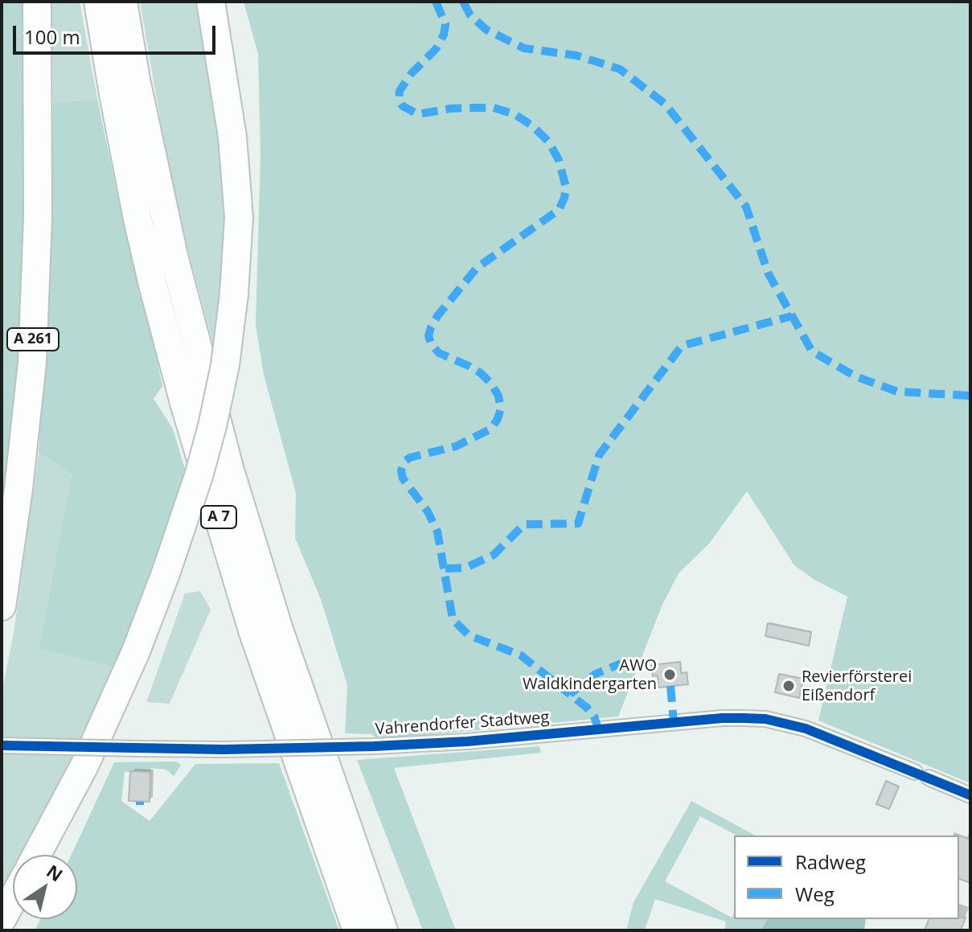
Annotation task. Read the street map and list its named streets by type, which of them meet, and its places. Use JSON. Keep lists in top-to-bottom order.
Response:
{
  "streets": {
    "highway": ["A 261", "A 7"],
    "street": ["Vahrendorfer Stadtweg"]
  },
  "places": ["AWO Waldkindergarten", "Revierförsterei Eißendorf"],
  "legend": ["Radweg", "Weg"],
  "scale_bar": "100 m",
  "north": "top right"
}
